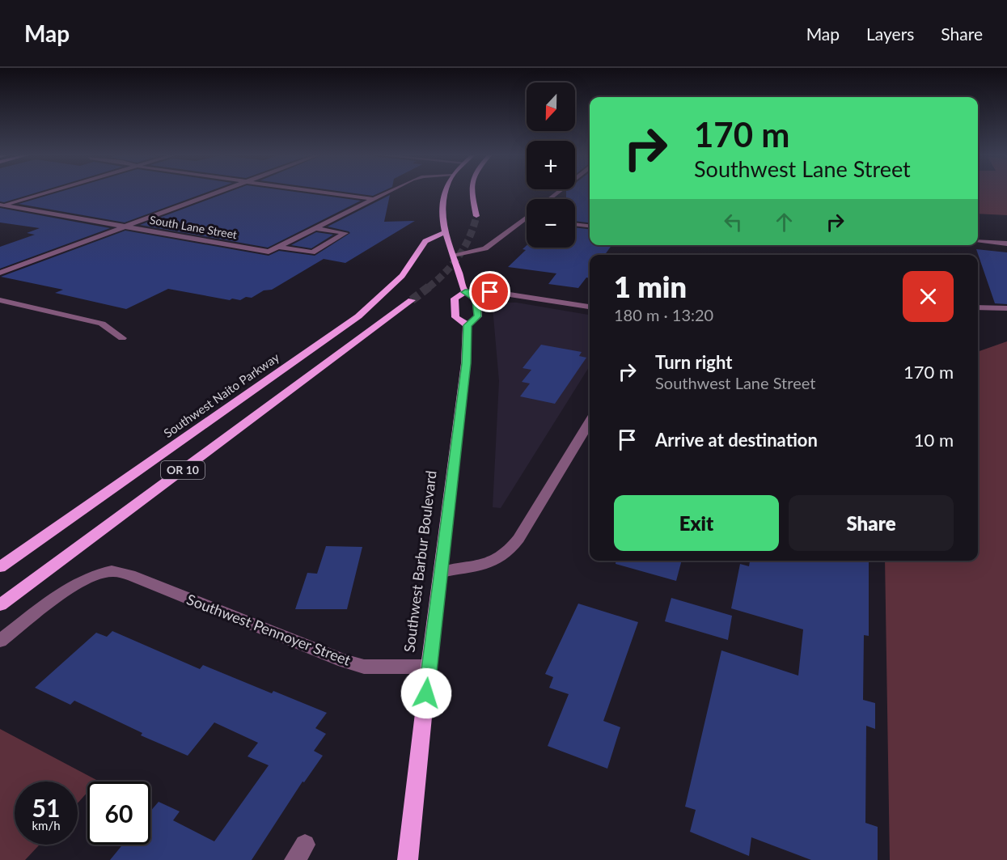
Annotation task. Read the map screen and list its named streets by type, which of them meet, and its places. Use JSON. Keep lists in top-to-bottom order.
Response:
{
  "streets": {
    "main road": ["Southwest Naito Parkway", "OR 10", "Southwest Barbur Boulevard"],
    "street": ["South Lane Street", "Southwest Pennoyer Street"]
  },
  "crossings": [
    ["Southwest Naito Parkway", "Southwest Barbur Boulevard"],
    ["Southwest Barbur Boulevard", "Southwest Pennoyer Street"]
  ],
  "north": "bottom",
  "page": {
    "header": "Map",
    "nav": ["Map", "Layers", "Share"],
    "map_buttons": ["+", "−"],
    "turn": ["170 m", "Southwest Lane Street"],
    "heading": ["1 min", "180 m · 13:20"],
    "list": [
      {
        "name": "Turn right",
        "note": "Southwest Lane Street",
        "value": "170 m"
      },
      {
        "name": "Arrive at destination",
        "value": "10 m"
      }
    ],
    "buttons": ["Exit", "Share"],
    "speed": "51 km/h",
    "limit": "60"
  }
}
